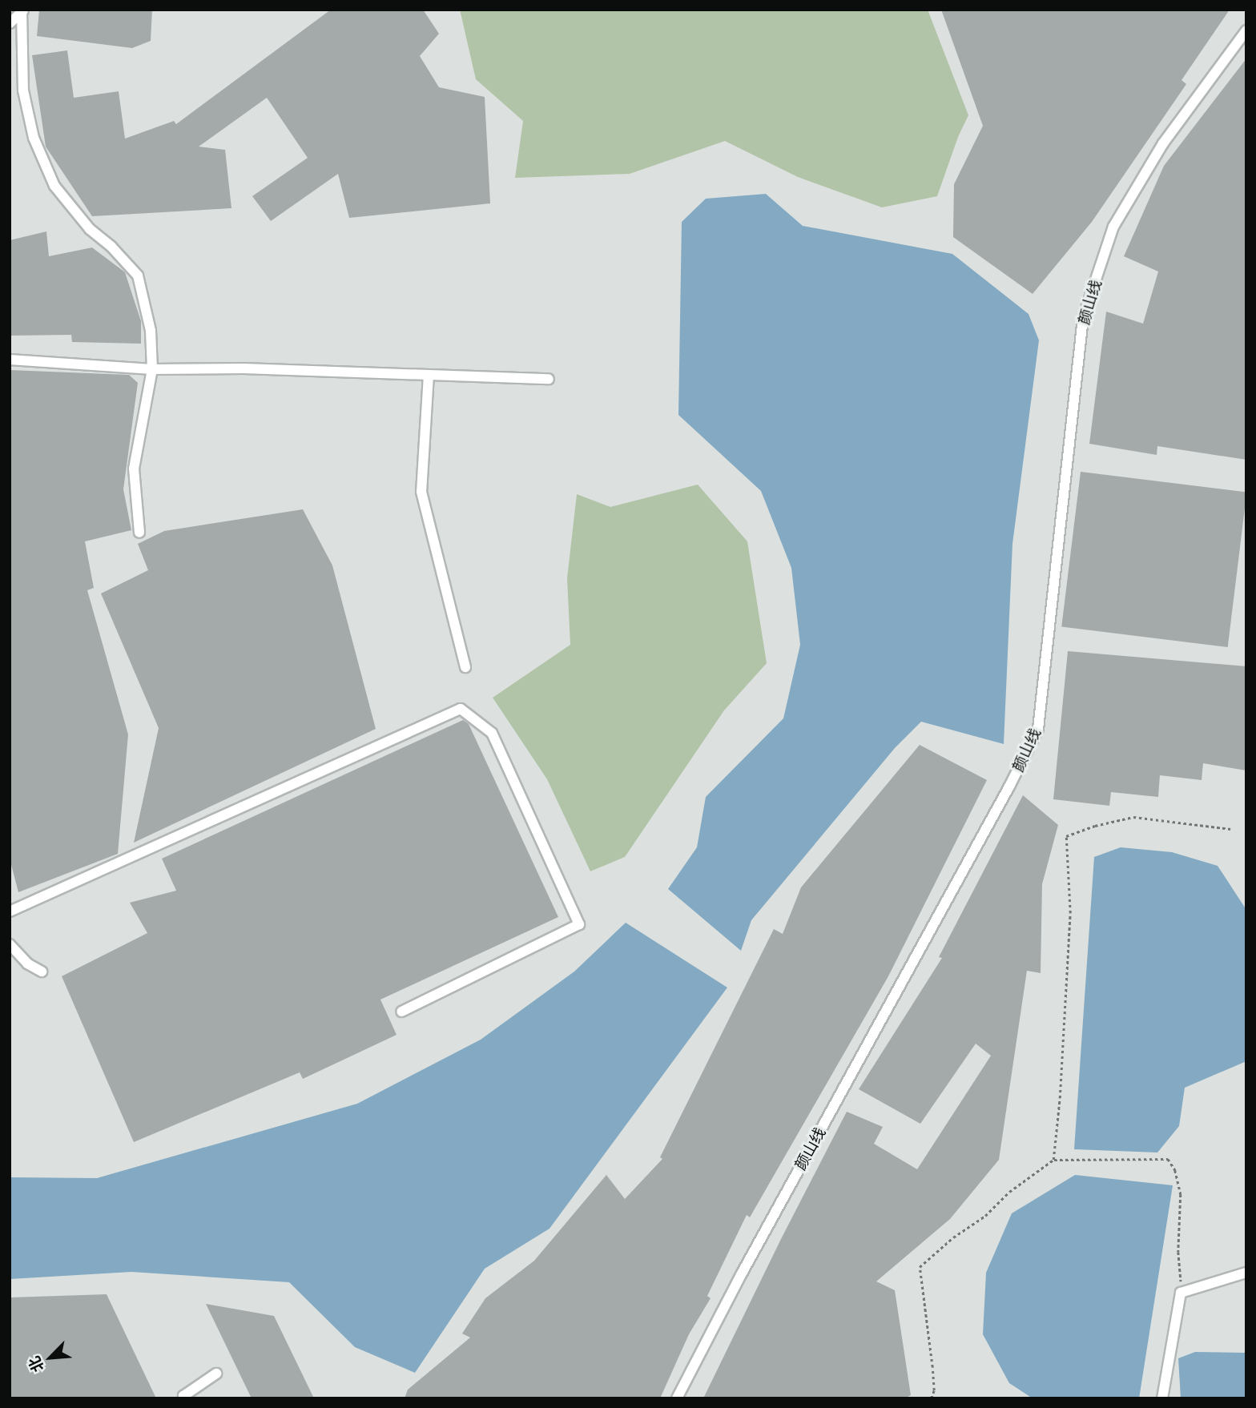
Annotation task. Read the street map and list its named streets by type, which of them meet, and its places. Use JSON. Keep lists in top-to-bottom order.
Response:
{
  "streets": {
    "street": ["颜山线"]
  },
  "north": "bottom left"
}
